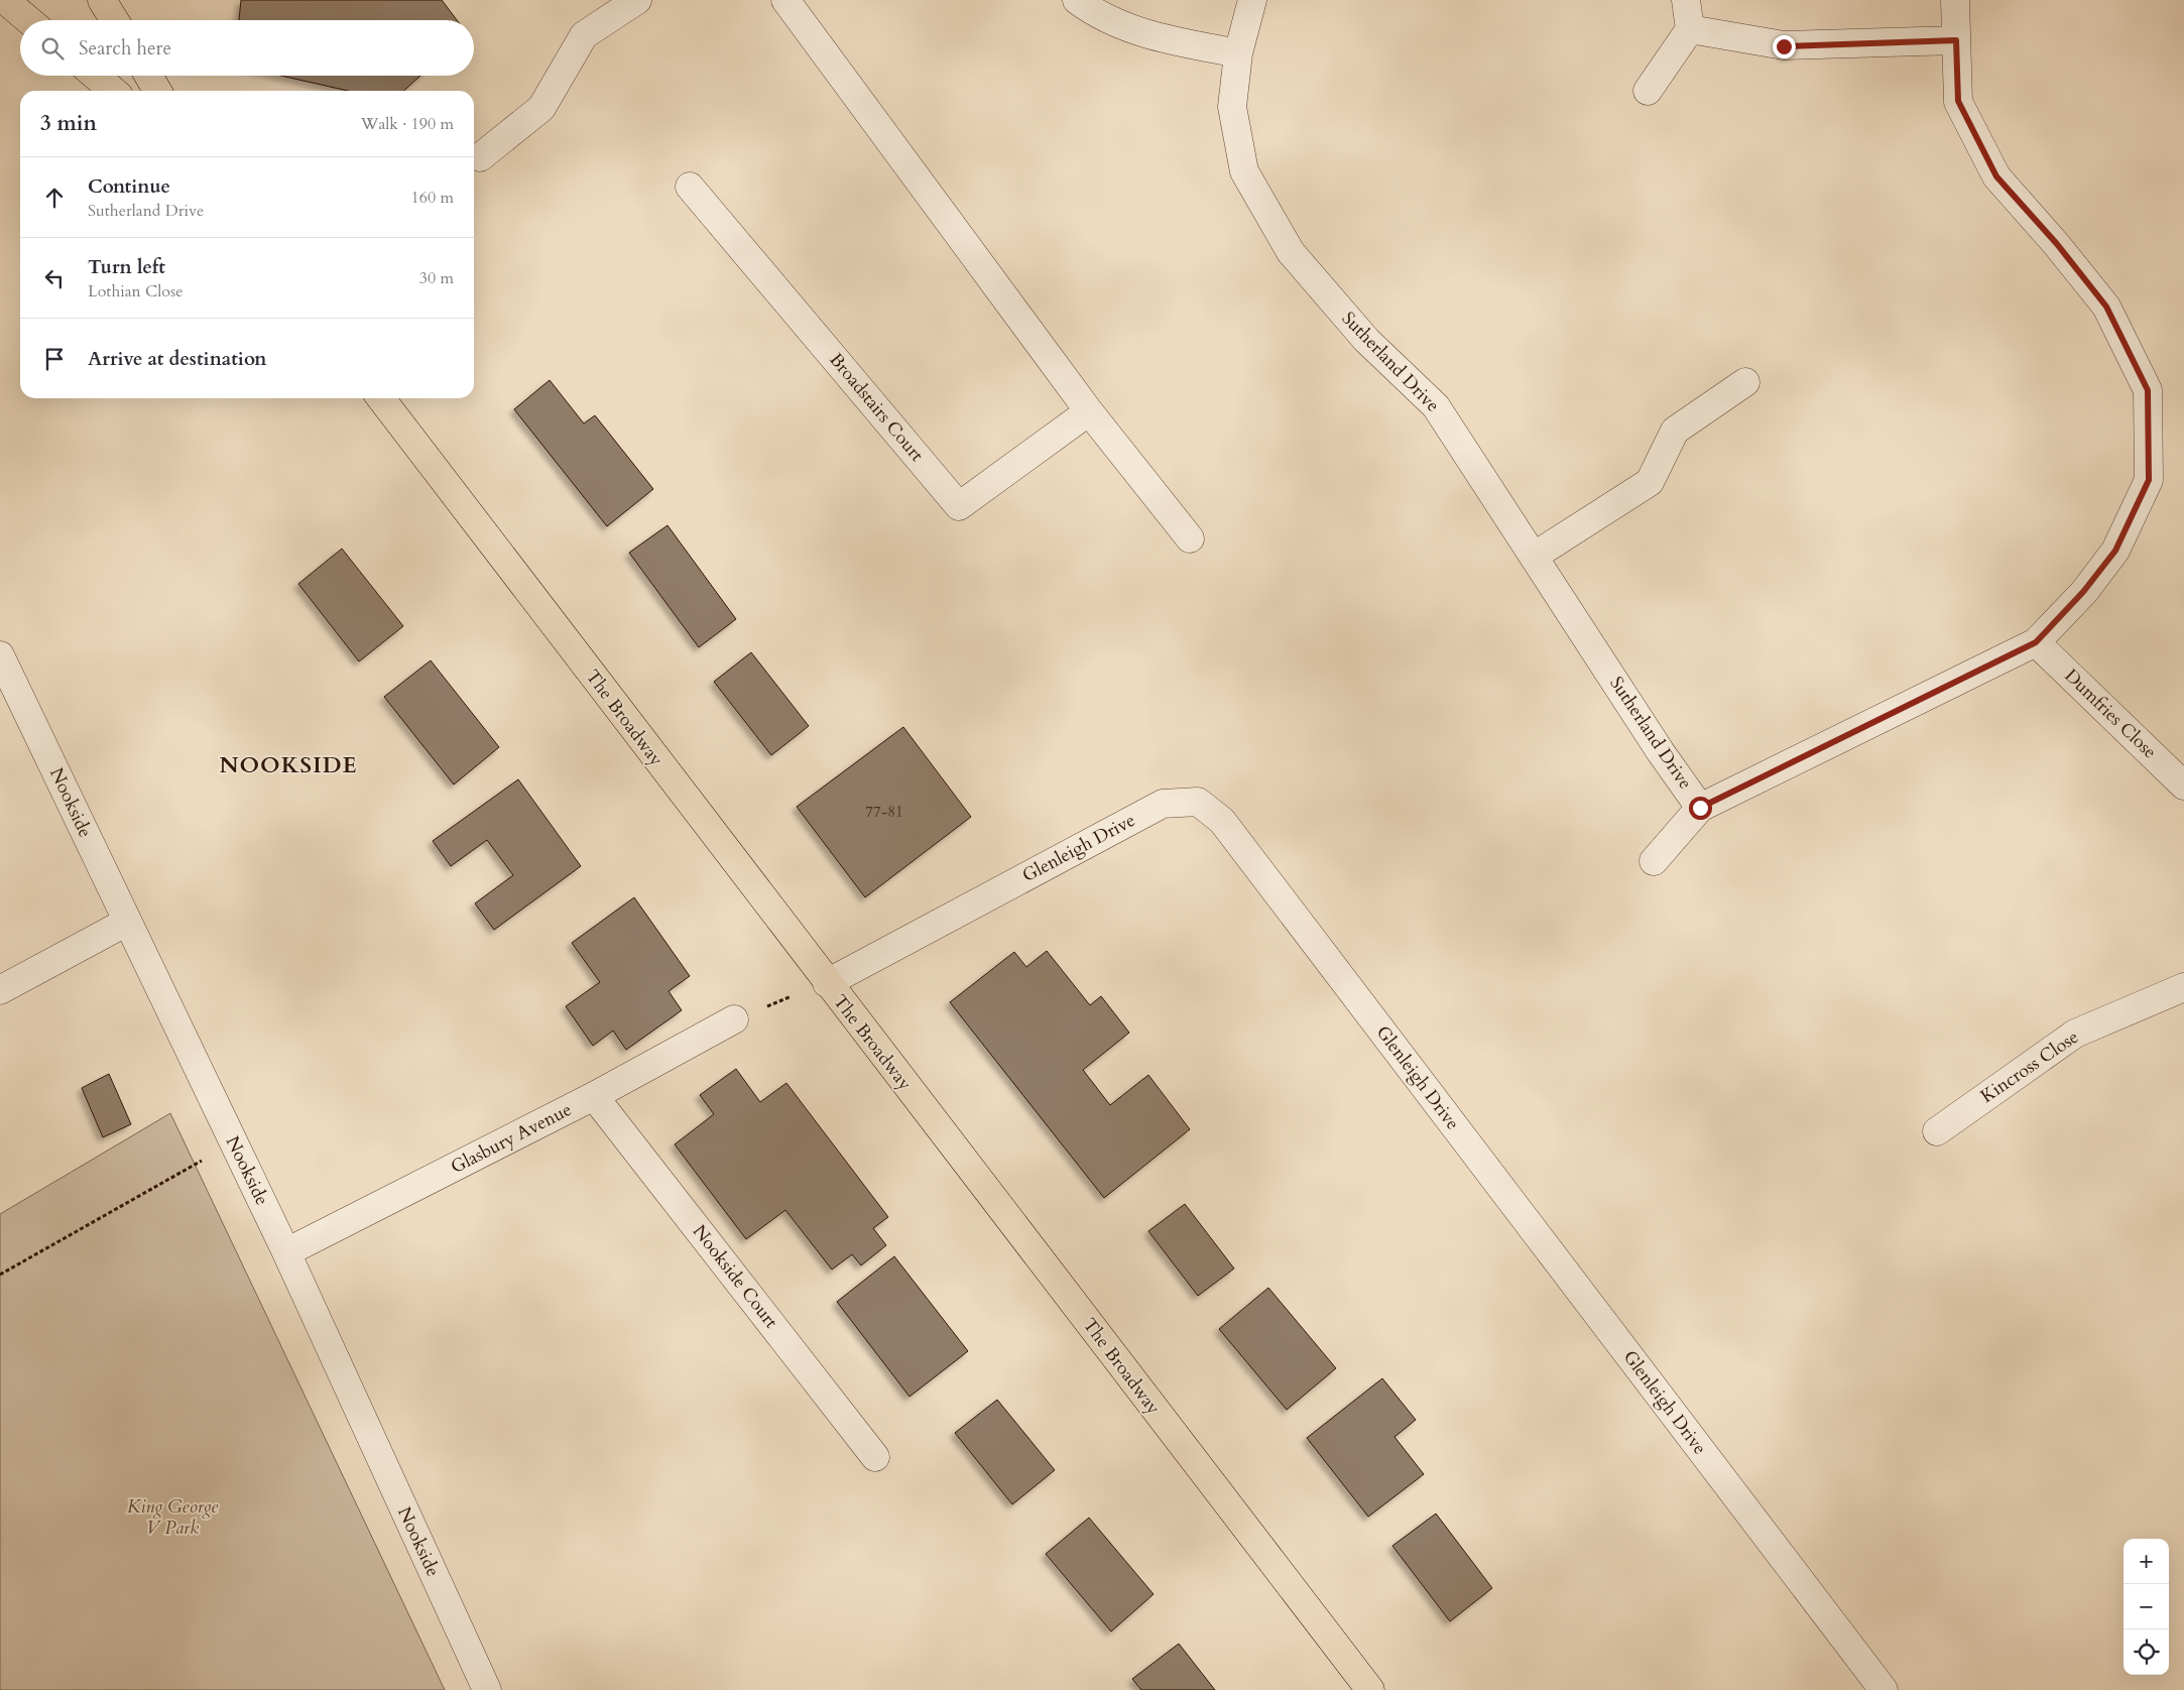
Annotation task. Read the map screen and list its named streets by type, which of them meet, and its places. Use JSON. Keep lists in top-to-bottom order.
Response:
{
  "streets": {
    "main road": ["The Broadway"],
    "street": [
      "Sutherland Drive",
      "Broadstairs Court",
      "Dumfries Close",
      "Nookside",
      "Glenleigh Drive",
      "Kincross Close",
      "Glasbury Avenue",
      "Nookside Court"
    ]
  },
  "crossings": [
    ["Sutherland Drive", "Dumfries Close"],
    ["The Broadway", "Glenleigh Drive"],
    ["Nookside", "Glasbury Avenue"],
    ["Glasbury Avenue", "Nookside Court"]
  ],
  "districts": ["NOOKSIDE"],
  "parks": ["King George V Park"],
  "house_numbers": ["77-81"],
  "page": {
    "search": "Search here",
    "heading": ["3 min", "Walk · 190 m"],
    "list": [
      ["Continue", "Sutherland Drive", "160 m"],
      ["Turn left", "Lothian Close", "30 m"],
      "Arrive at destination"
    ],
    "map_buttons": ["+", "−"]
  }
}
